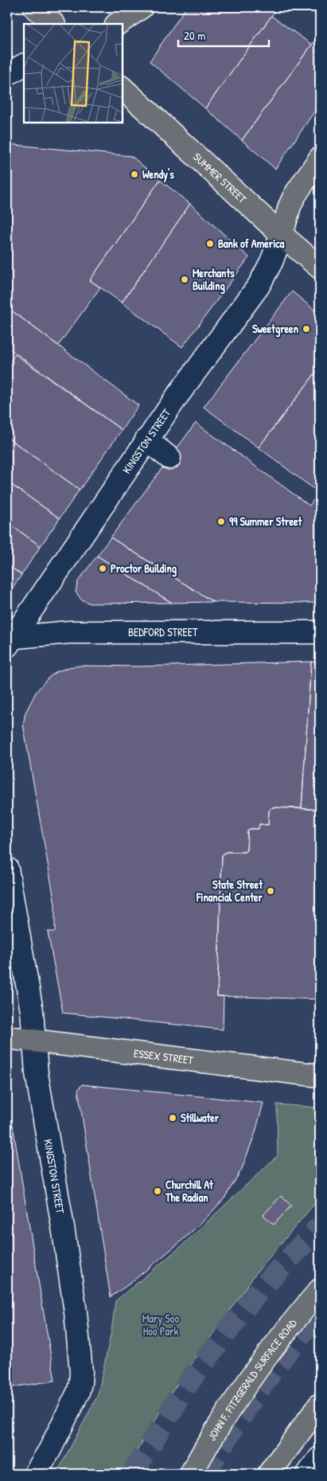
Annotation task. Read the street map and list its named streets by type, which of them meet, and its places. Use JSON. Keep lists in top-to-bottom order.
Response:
{
  "streets": {
    "main road": ["SUMMER STREET", "ESSEX STREET", "JOHN F. FITZGERALD SURFACE ROAD"],
    "street": ["KINGSTON STREET", "BEDFORD STREET"]
  },
  "crossings": [
    ["SUMMER STREET", "KINGSTON STREET"],
    ["KINGSTON STREET", "BEDFORD STREET"],
    ["KINGSTON STREET", "ESSEX STREET"]
  ],
  "parks": ["Mary Soo Hoo Park"],
  "places": [
    "Wendy's",
    "Bank of America",
    "Merchants Building",
    "Sweetgreen",
    "99 Summer Street",
    "Proctor Building",
    "State Street Financial Center",
    "Stillwater",
    "Churchill At The Radian"
  ],
  "scale_bar": "20 m"
}
